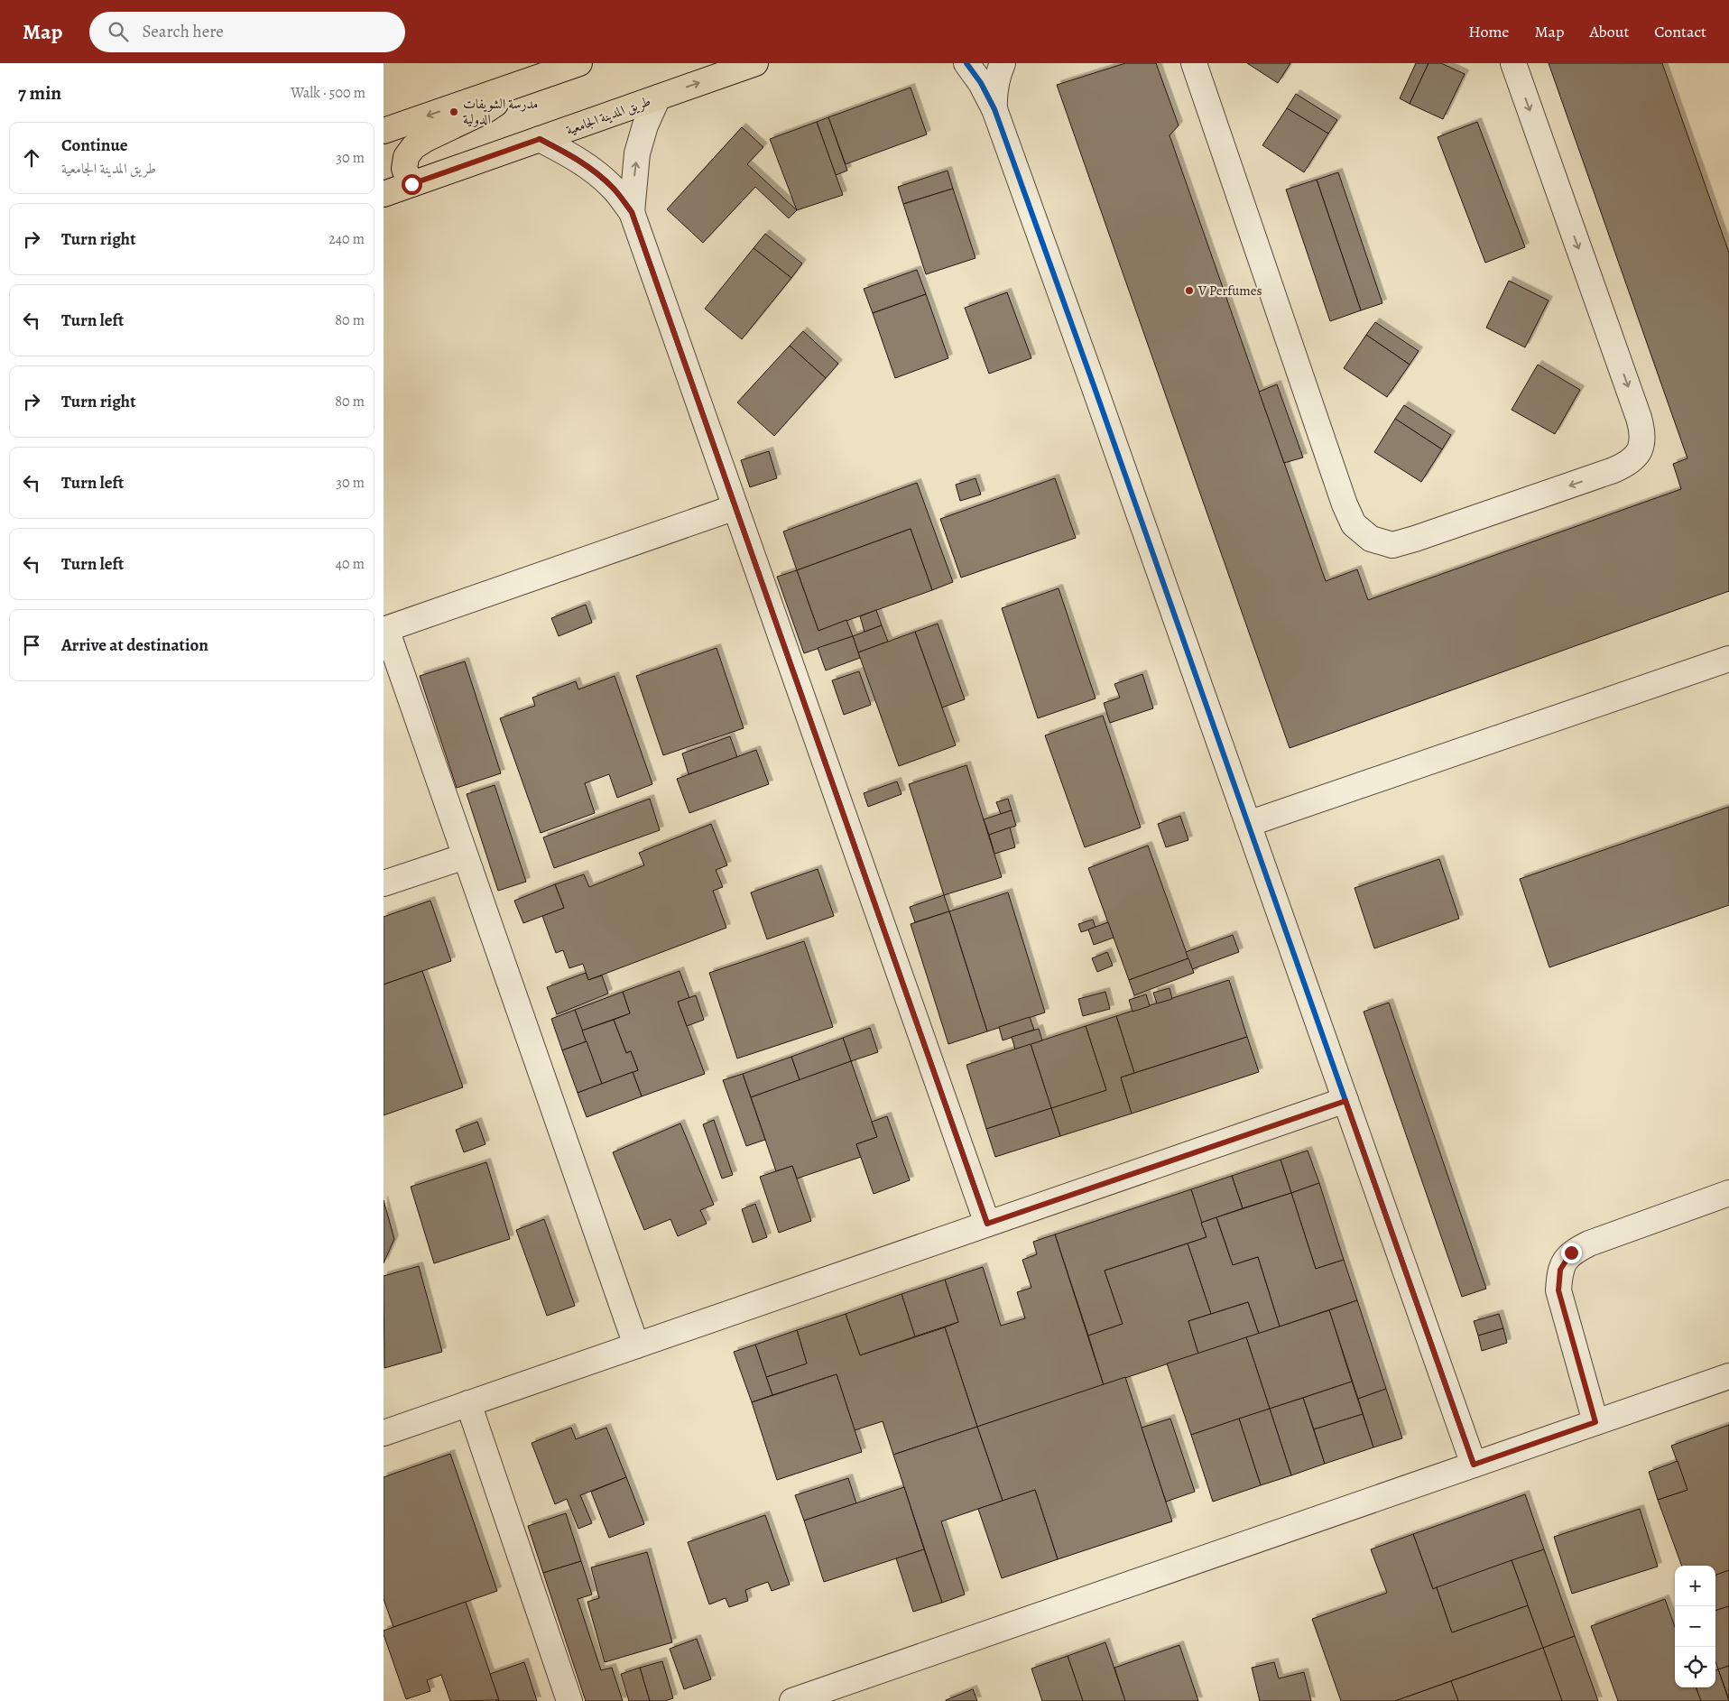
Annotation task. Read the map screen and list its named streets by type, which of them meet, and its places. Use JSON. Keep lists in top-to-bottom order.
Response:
{
  "streets": {
    "main road": ["طريق المدينة الجامعية"]
  },
  "places": ["مدرسة الشويفات الدولية", "V Perfumes"],
  "page": {
    "header": "Map",
    "search": "Search here",
    "nav": [
      "Home",
      "Map",
      "About",
      "Contact"
    ],
    "heading": ["7 min", "Walk · 500 m"],
    "list": [
      ["Continue", "طريق المدينة الجامعية", "30 m"],
      ["Turn right", "240 m"],
      ["Turn left", "80 m"],
      ["Turn right", "80 m"],
      ["Turn left", "30 m"],
      ["Turn left", "40 m"],
      "Arrive at destination"
    ],
    "map_buttons": ["+", "−"]
  }
}
